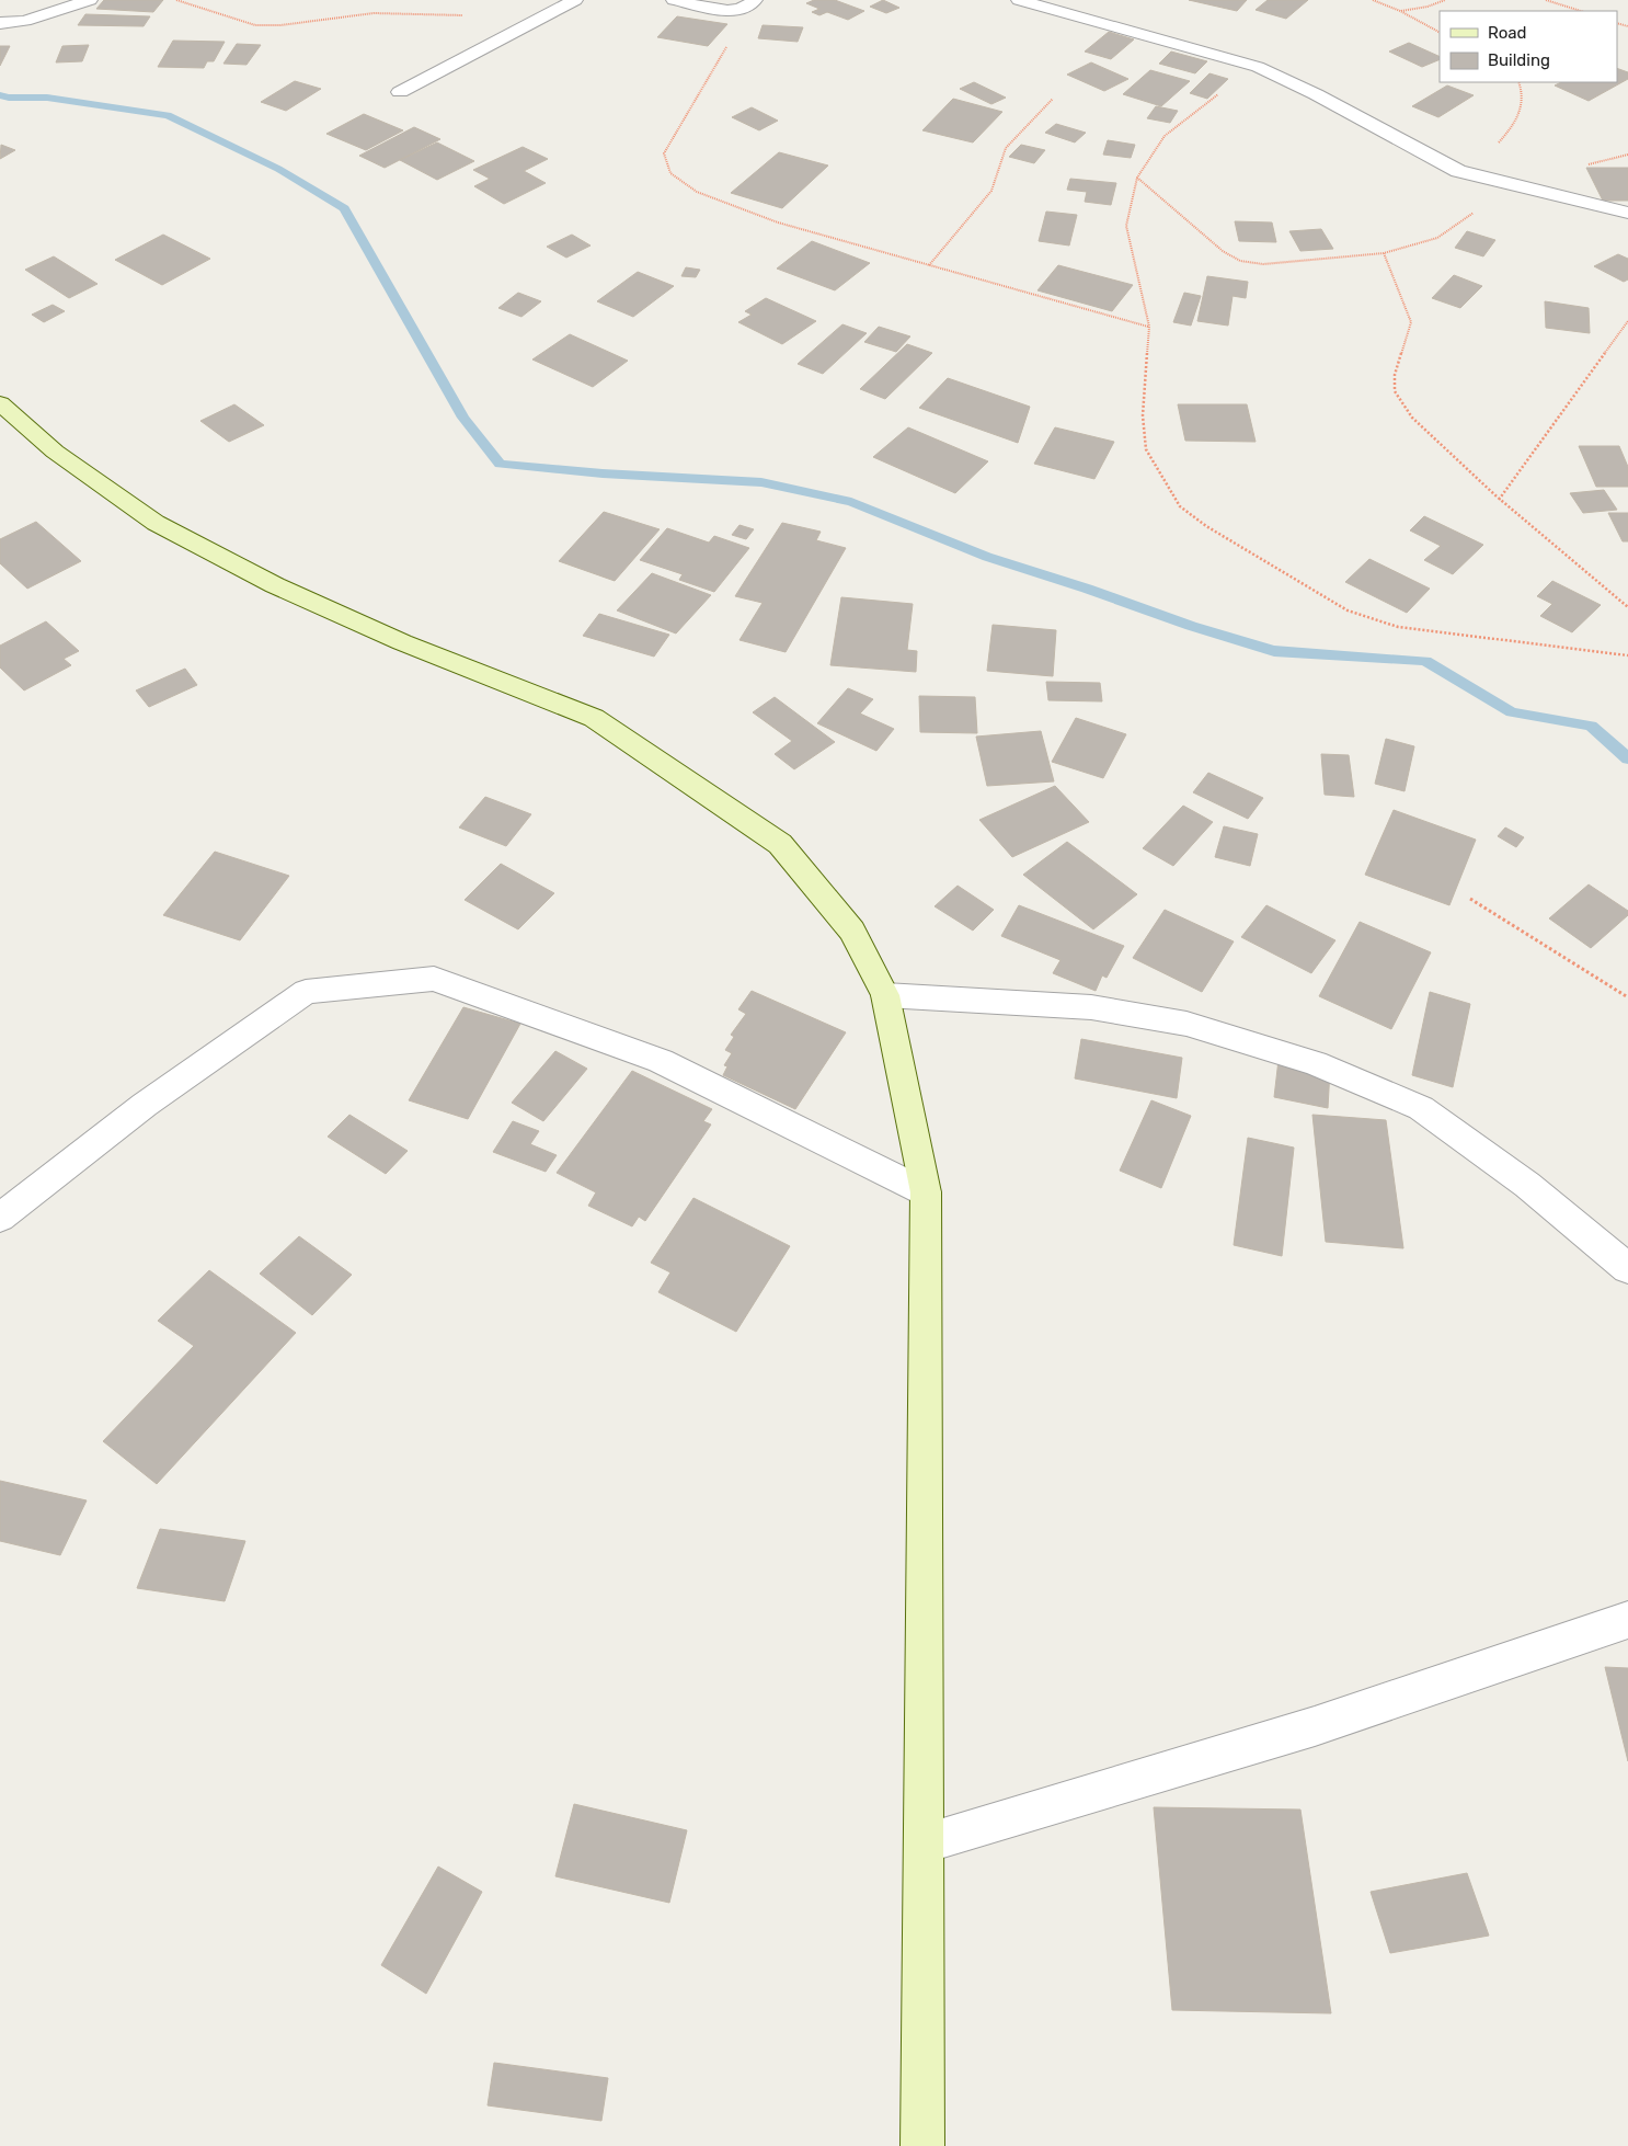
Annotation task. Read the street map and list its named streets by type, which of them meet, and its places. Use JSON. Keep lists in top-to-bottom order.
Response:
{
  "legend": ["Road", "Building"]
}
